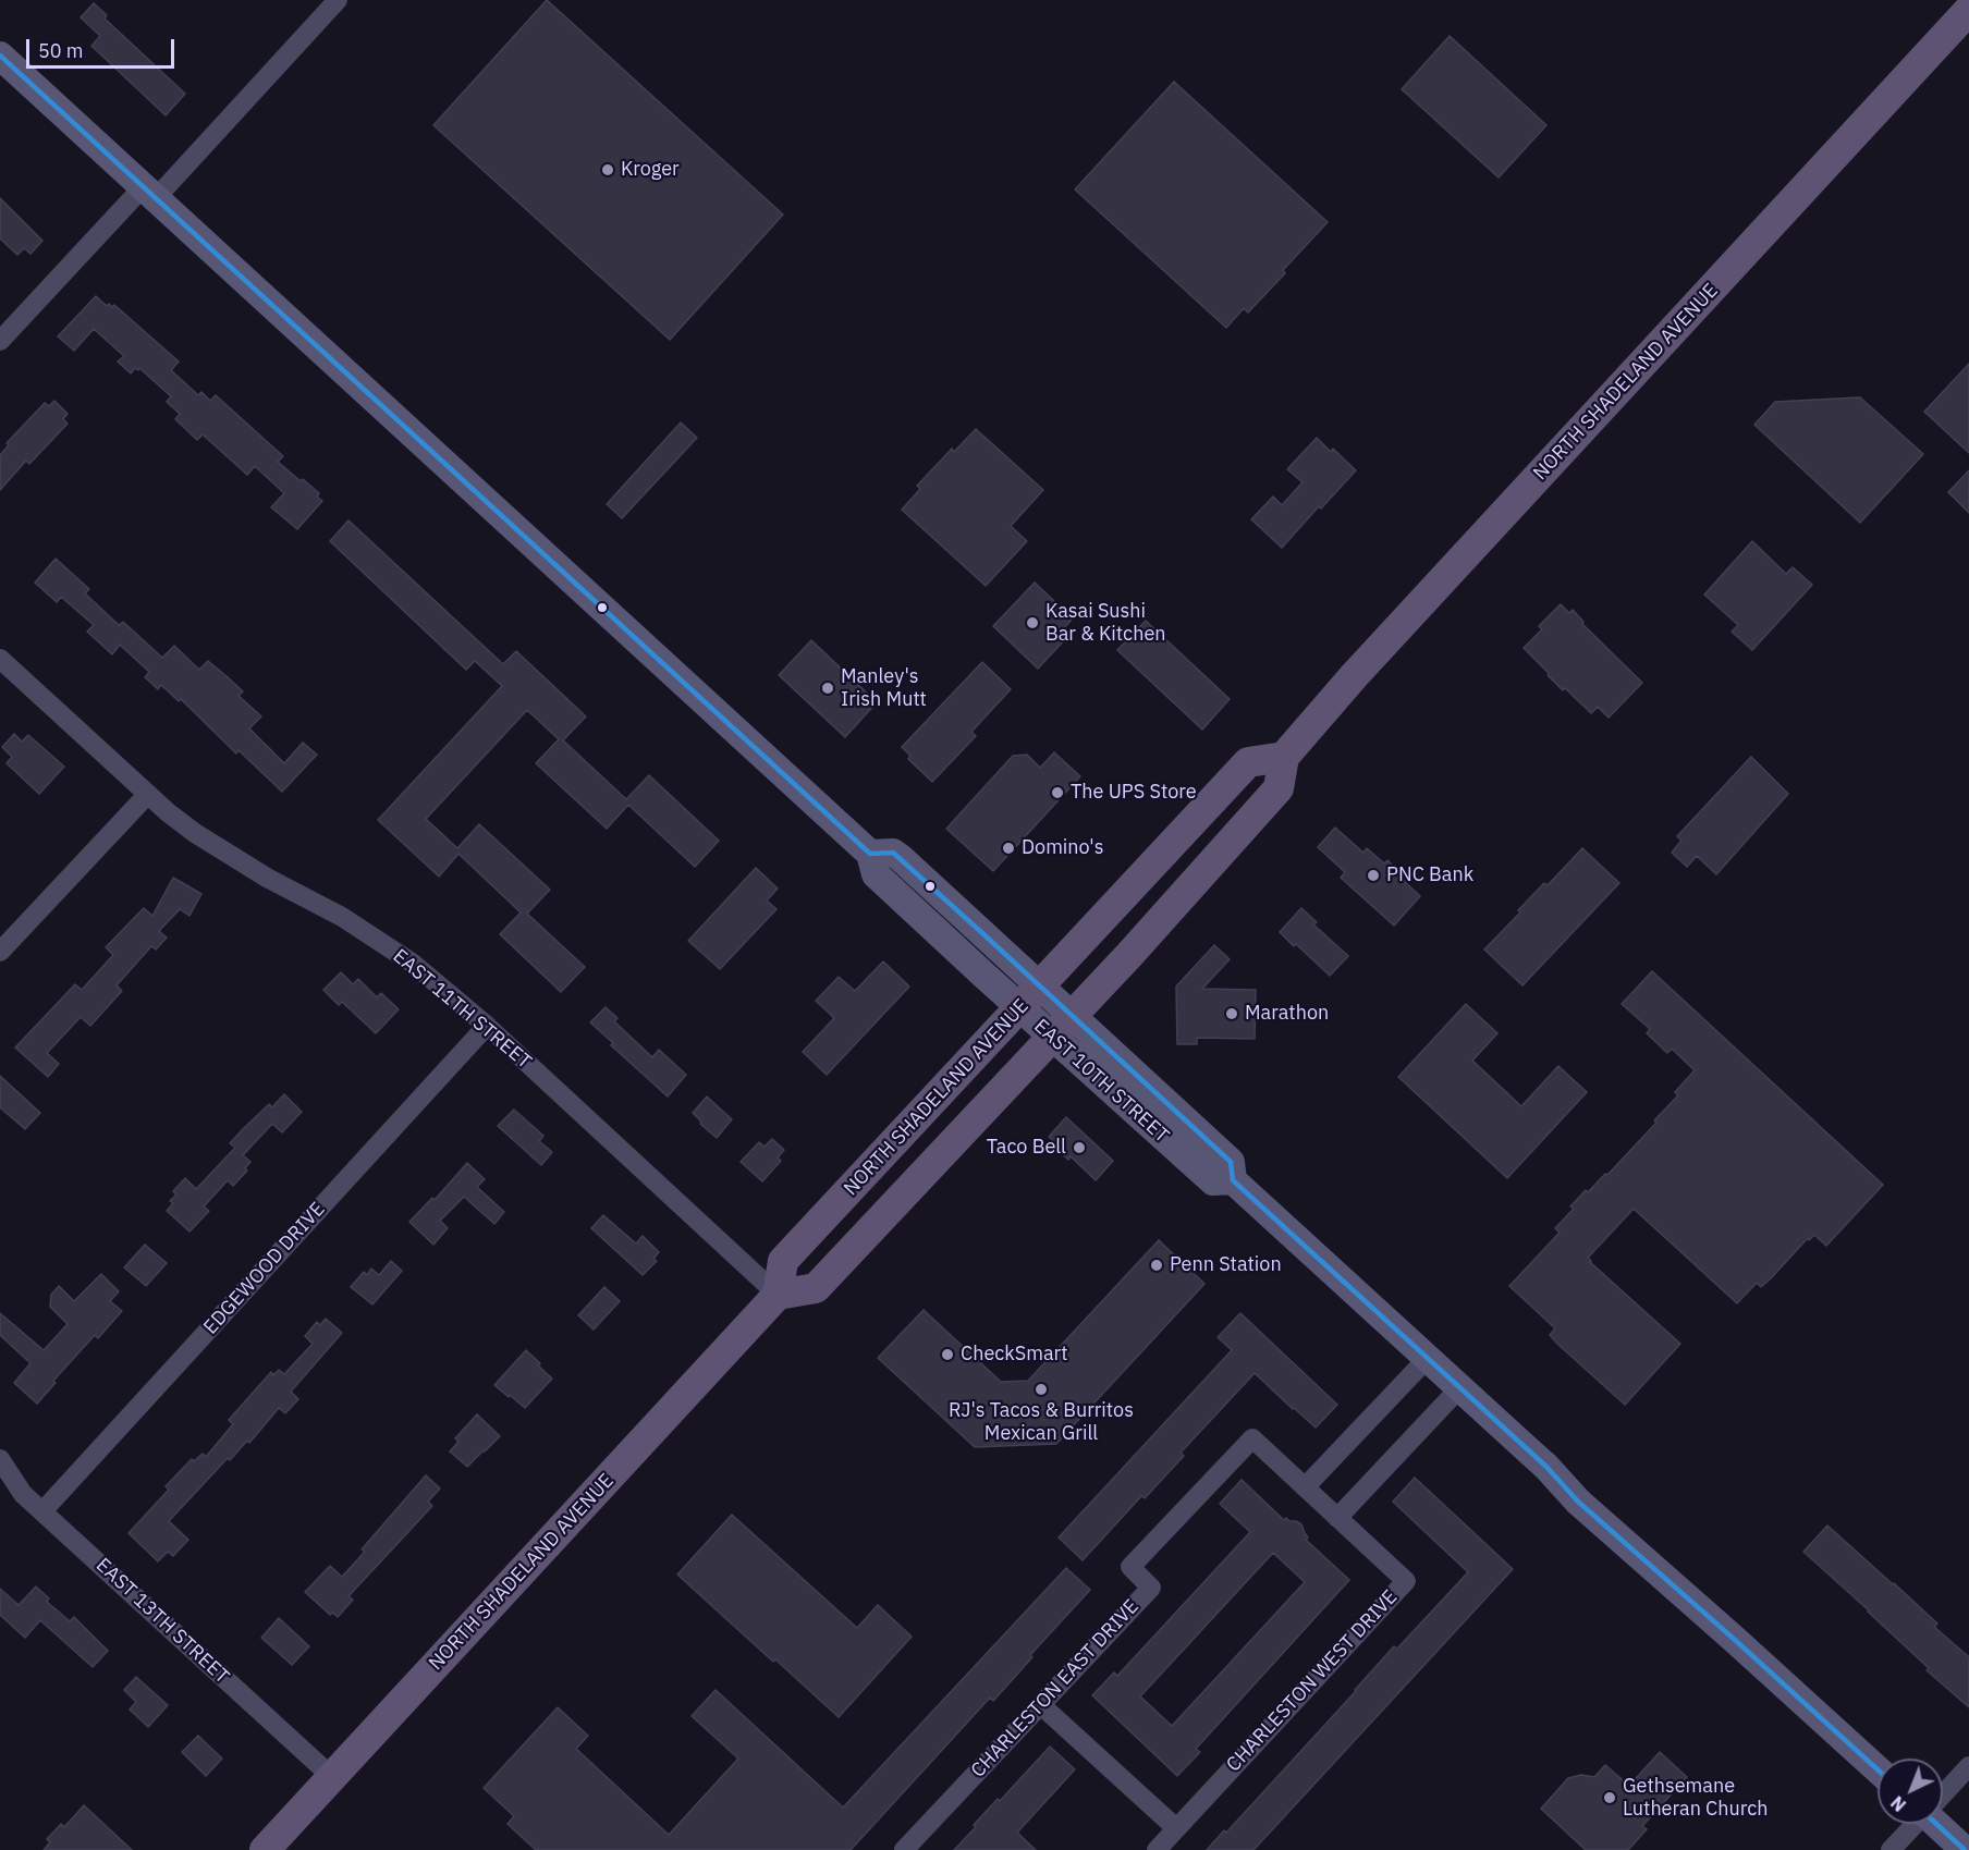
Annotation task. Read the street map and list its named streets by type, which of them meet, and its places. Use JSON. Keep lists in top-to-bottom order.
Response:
{
  "streets": {
    "main road": ["NORTH SHADELAND AVENUE", "EAST 10TH STREET"],
    "street": [
      "EAST 11TH STREET",
      "EDGEWOOD DRIVE",
      "EAST 13TH STREET",
      "CHARLESTON WEST DRIVE",
      "CHARLESTON EAST DRIVE"
    ]
  },
  "crossings": [
    ["NORTH SHADELAND AVENUE", "EAST 11TH STREET"],
    ["NORTH SHADELAND AVENUE", "EAST 10TH STREET"],
    ["NORTH SHADELAND AVENUE", "EAST 13TH STREET"],
    ["EAST 11TH STREET", "EDGEWOOD DRIVE"],
    ["EDGEWOOD DRIVE", "EAST 13TH STREET"],
    ["CHARLESTON WEST DRIVE", "CHARLESTON EAST DRIVE"]
  ],
  "places": [
    "Kroger",
    "Kasai Sushi Bar & Kitchen",
    "Manley's Irish Mutt",
    "The UPS Store",
    "Domino's",
    "PNC Bank",
    "Marathon",
    "Taco Bell",
    "Penn Station",
    "CheckSmart",
    "RJ's Tacos & Burritos Mexican Grill",
    "Gethsemane Lutheran Church"
  ],
  "scale_bar": "50 m",
  "north": "bottom left"
}
